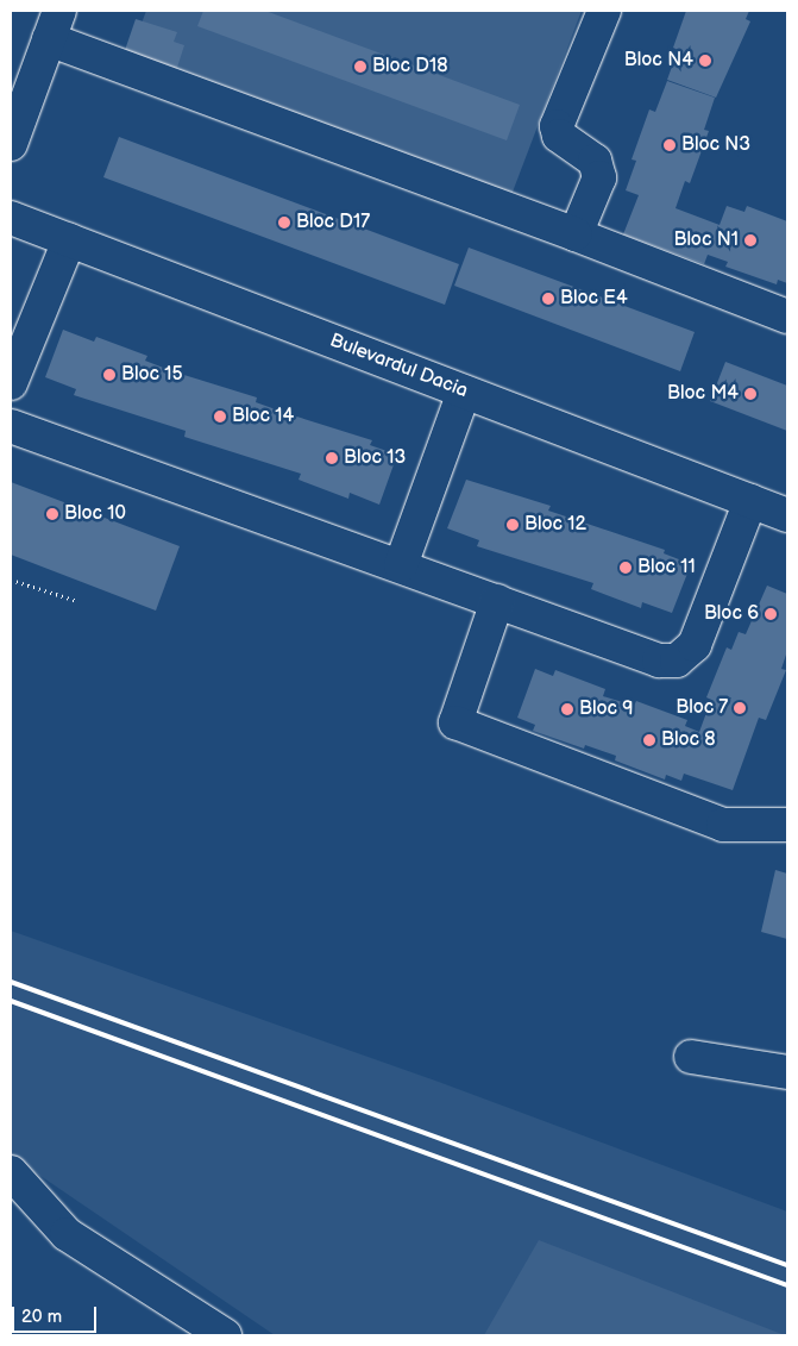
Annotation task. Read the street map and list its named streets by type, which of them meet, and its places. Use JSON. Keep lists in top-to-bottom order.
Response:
{
  "streets": {
    "main road": ["Bulevardul Dacia"]
  },
  "places": [
    "Bloc N4",
    "Bloc D18",
    "Bloc N3",
    "Bloc D17",
    "Bloc N1",
    "Bloc E4",
    "Bloc 15",
    "Bloc M4",
    "Bloc 14",
    "Bloc 13",
    "Bloc 10",
    "Bloc 12",
    "Bloc 11",
    "Bloc 6",
    "Bloc 7",
    "Bloc 9",
    "Bloc 8"
  ],
  "scale_bar": "20 m"
}
